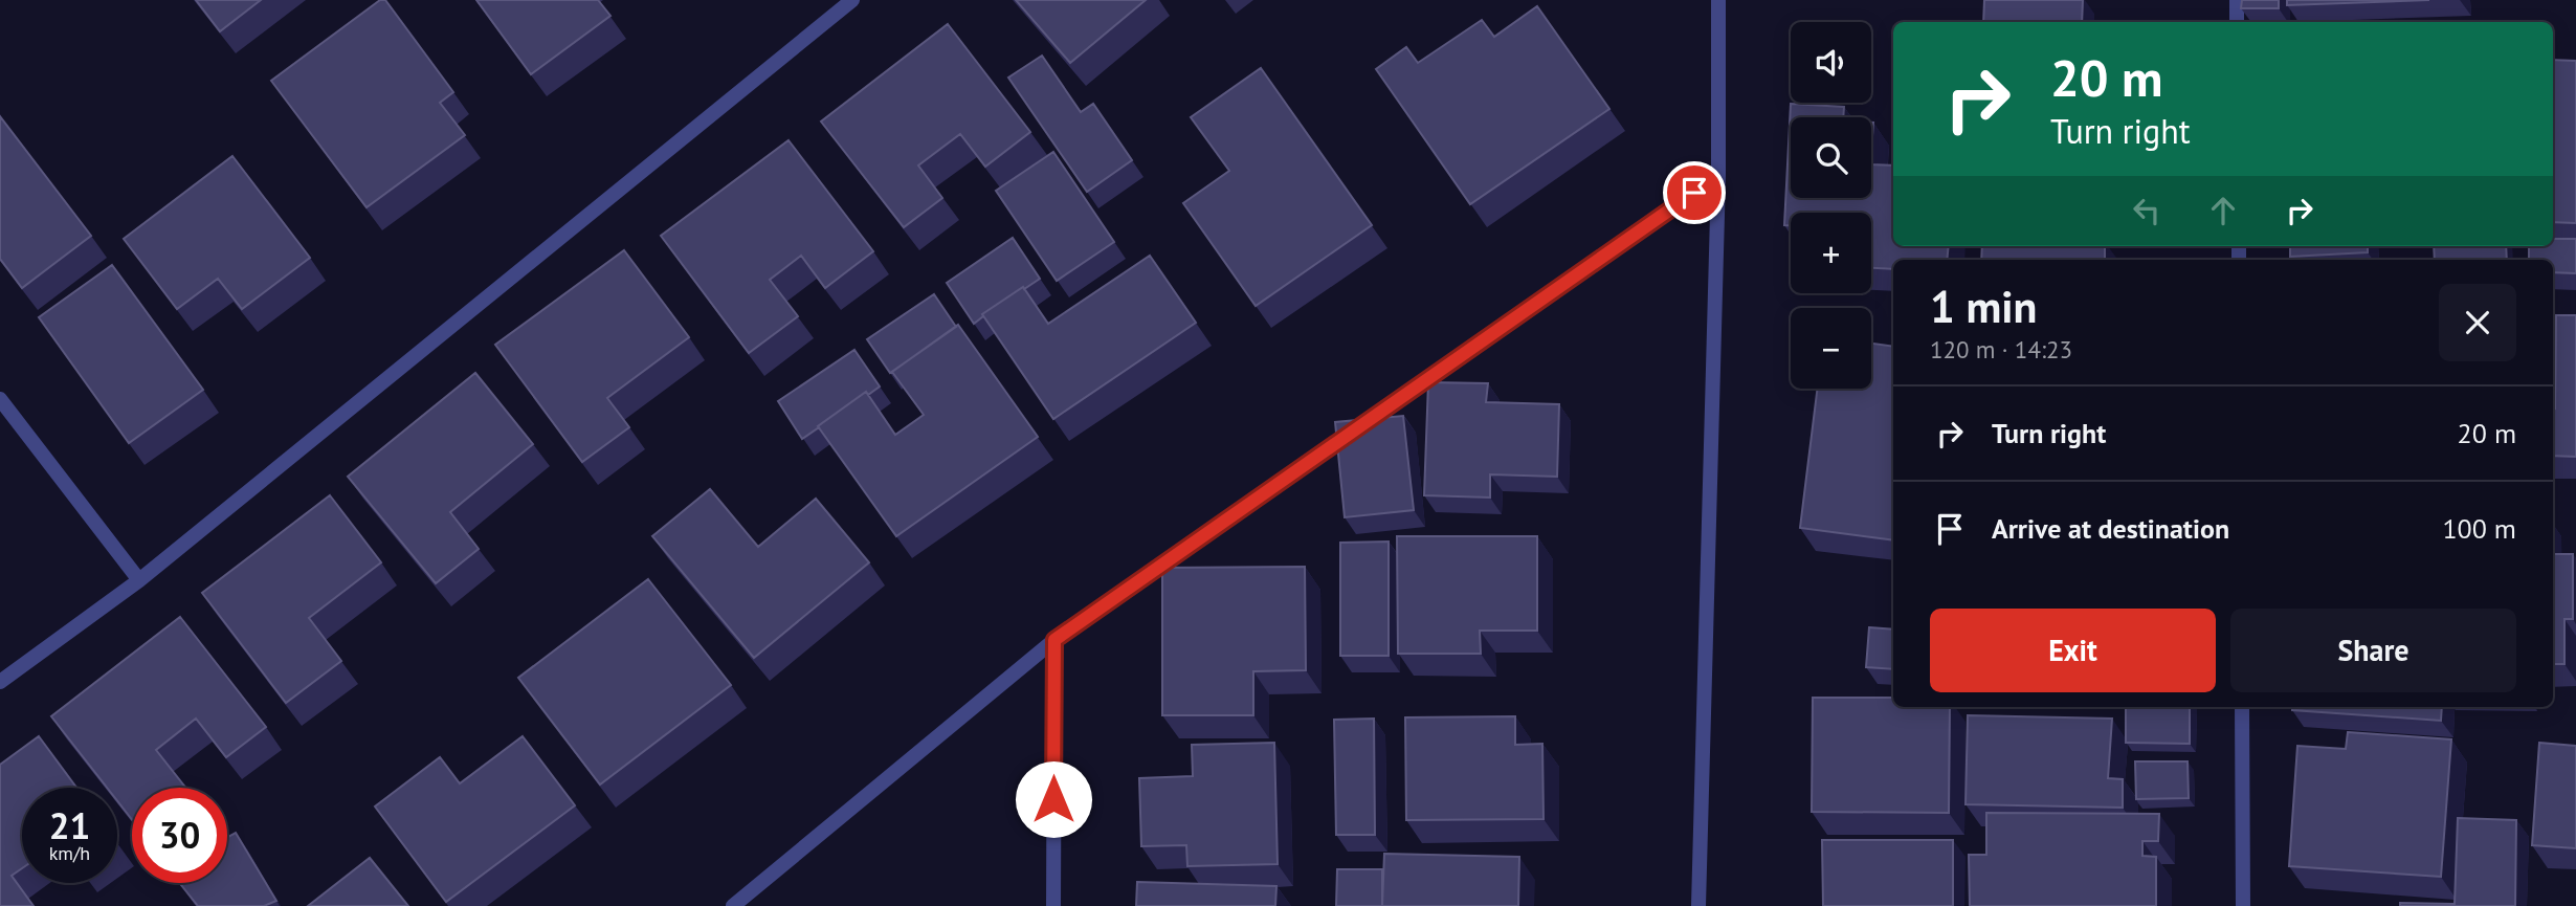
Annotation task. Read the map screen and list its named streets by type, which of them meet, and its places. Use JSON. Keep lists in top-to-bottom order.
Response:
{
  "page": {
    "map_buttons": ["+", "−"],
    "turn": ["20 m", "Turn right"],
    "heading": ["1 min", "120 m · 14:23"],
    "list": [
      {
        "name": "Turn right",
        "value": "20 m"
      },
      {
        "name": "Arrive at destination",
        "value": "100 m"
      }
    ],
    "buttons": ["Exit", "Share"],
    "speed": "21 km/h",
    "limit": "30"
  }
}
